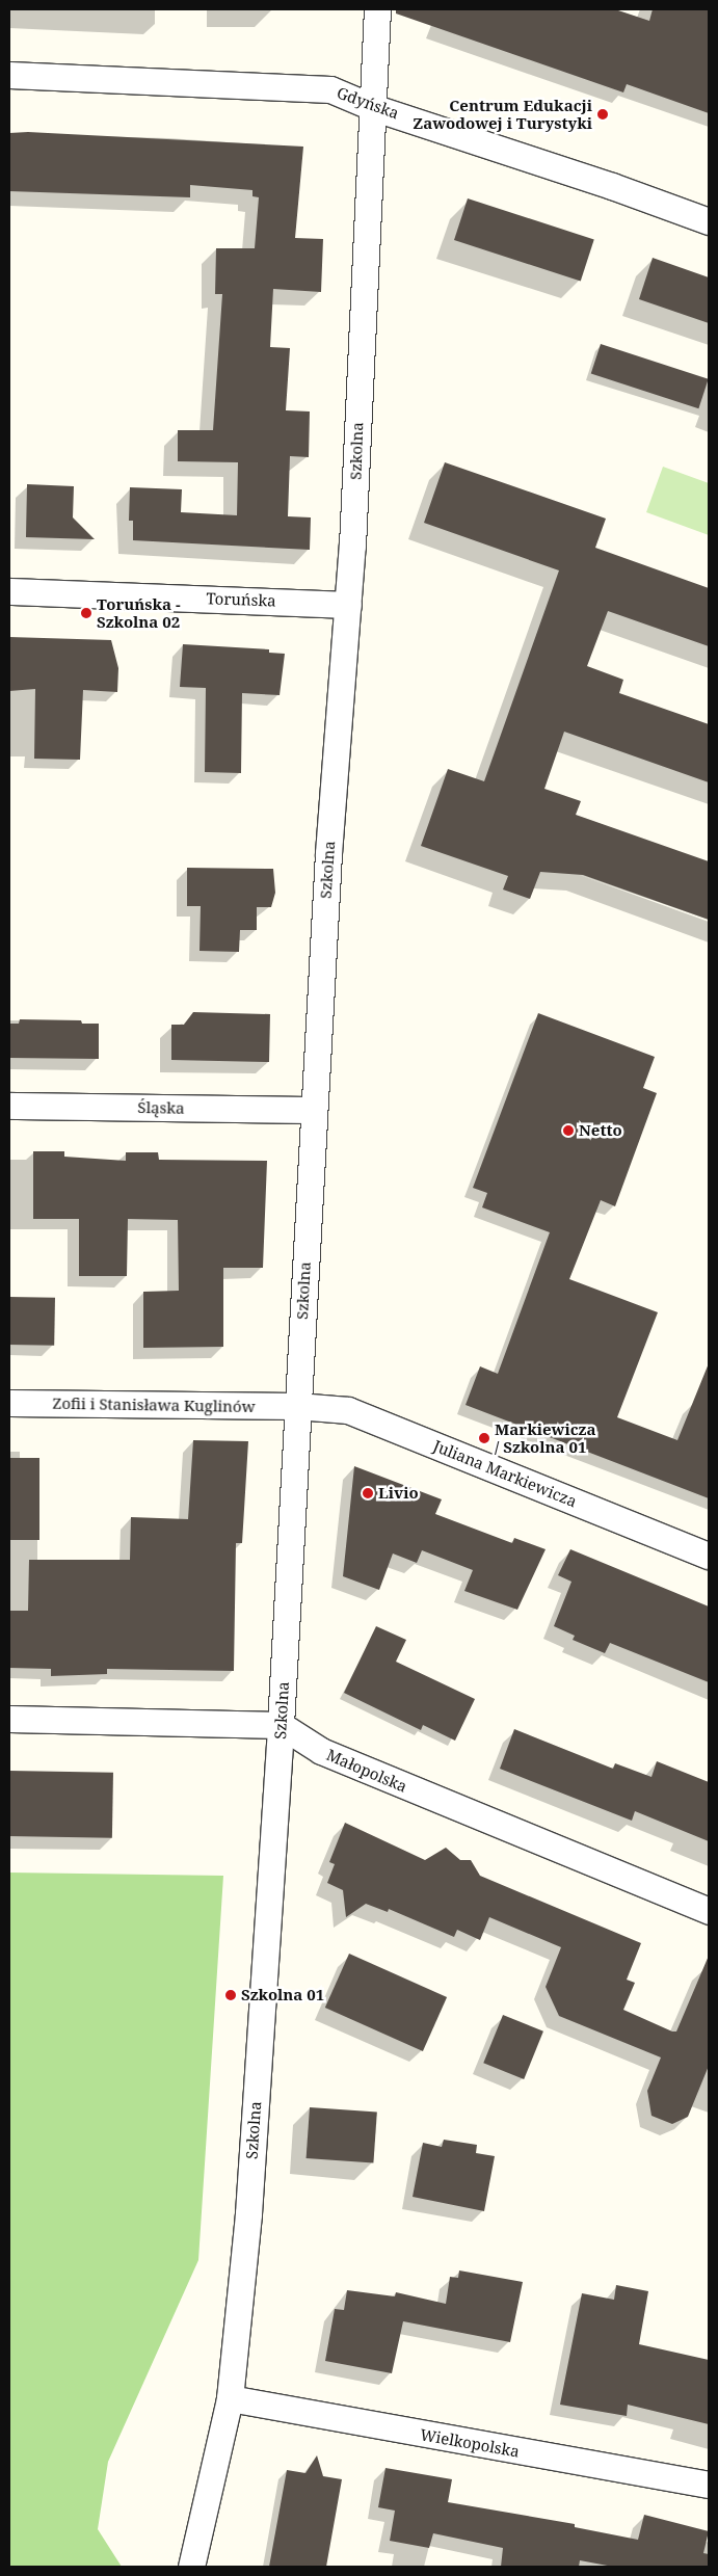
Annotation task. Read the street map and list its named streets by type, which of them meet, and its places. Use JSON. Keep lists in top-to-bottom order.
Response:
{
  "streets": {
    "street": [
      "Gdyńska",
      "Szkolna",
      "Toruńska",
      "Śląska",
      "Zofii i Stanisława Kuglinów",
      "Juliana Markiewicza",
      "Małopolska",
      "Wielkopolska"
    ]
  },
  "crossings": [
    ["Gdyńska", "Szkolna"],
    ["Szkolna", "Toruńska"],
    ["Szkolna", "Śląska"],
    ["Szkolna", "Zofii i Stanisława Kuglinów"],
    ["Szkolna", "Juliana Markiewicza"],
    ["Szkolna", "Małopolska"],
    ["Szkolna", "Wielkopolska"],
    ["Zofii i Stanisława Kuglinów", "Juliana Markiewicza"]
  ],
  "places": [
    "Centrum Edukacji Zawodowej i Turystyki",
    "Toruńska - Szkolna 02",
    "Netto",
    "Markiewicza / Szkolna 01",
    "Livio",
    "Szkolna 01"
  ]
}
